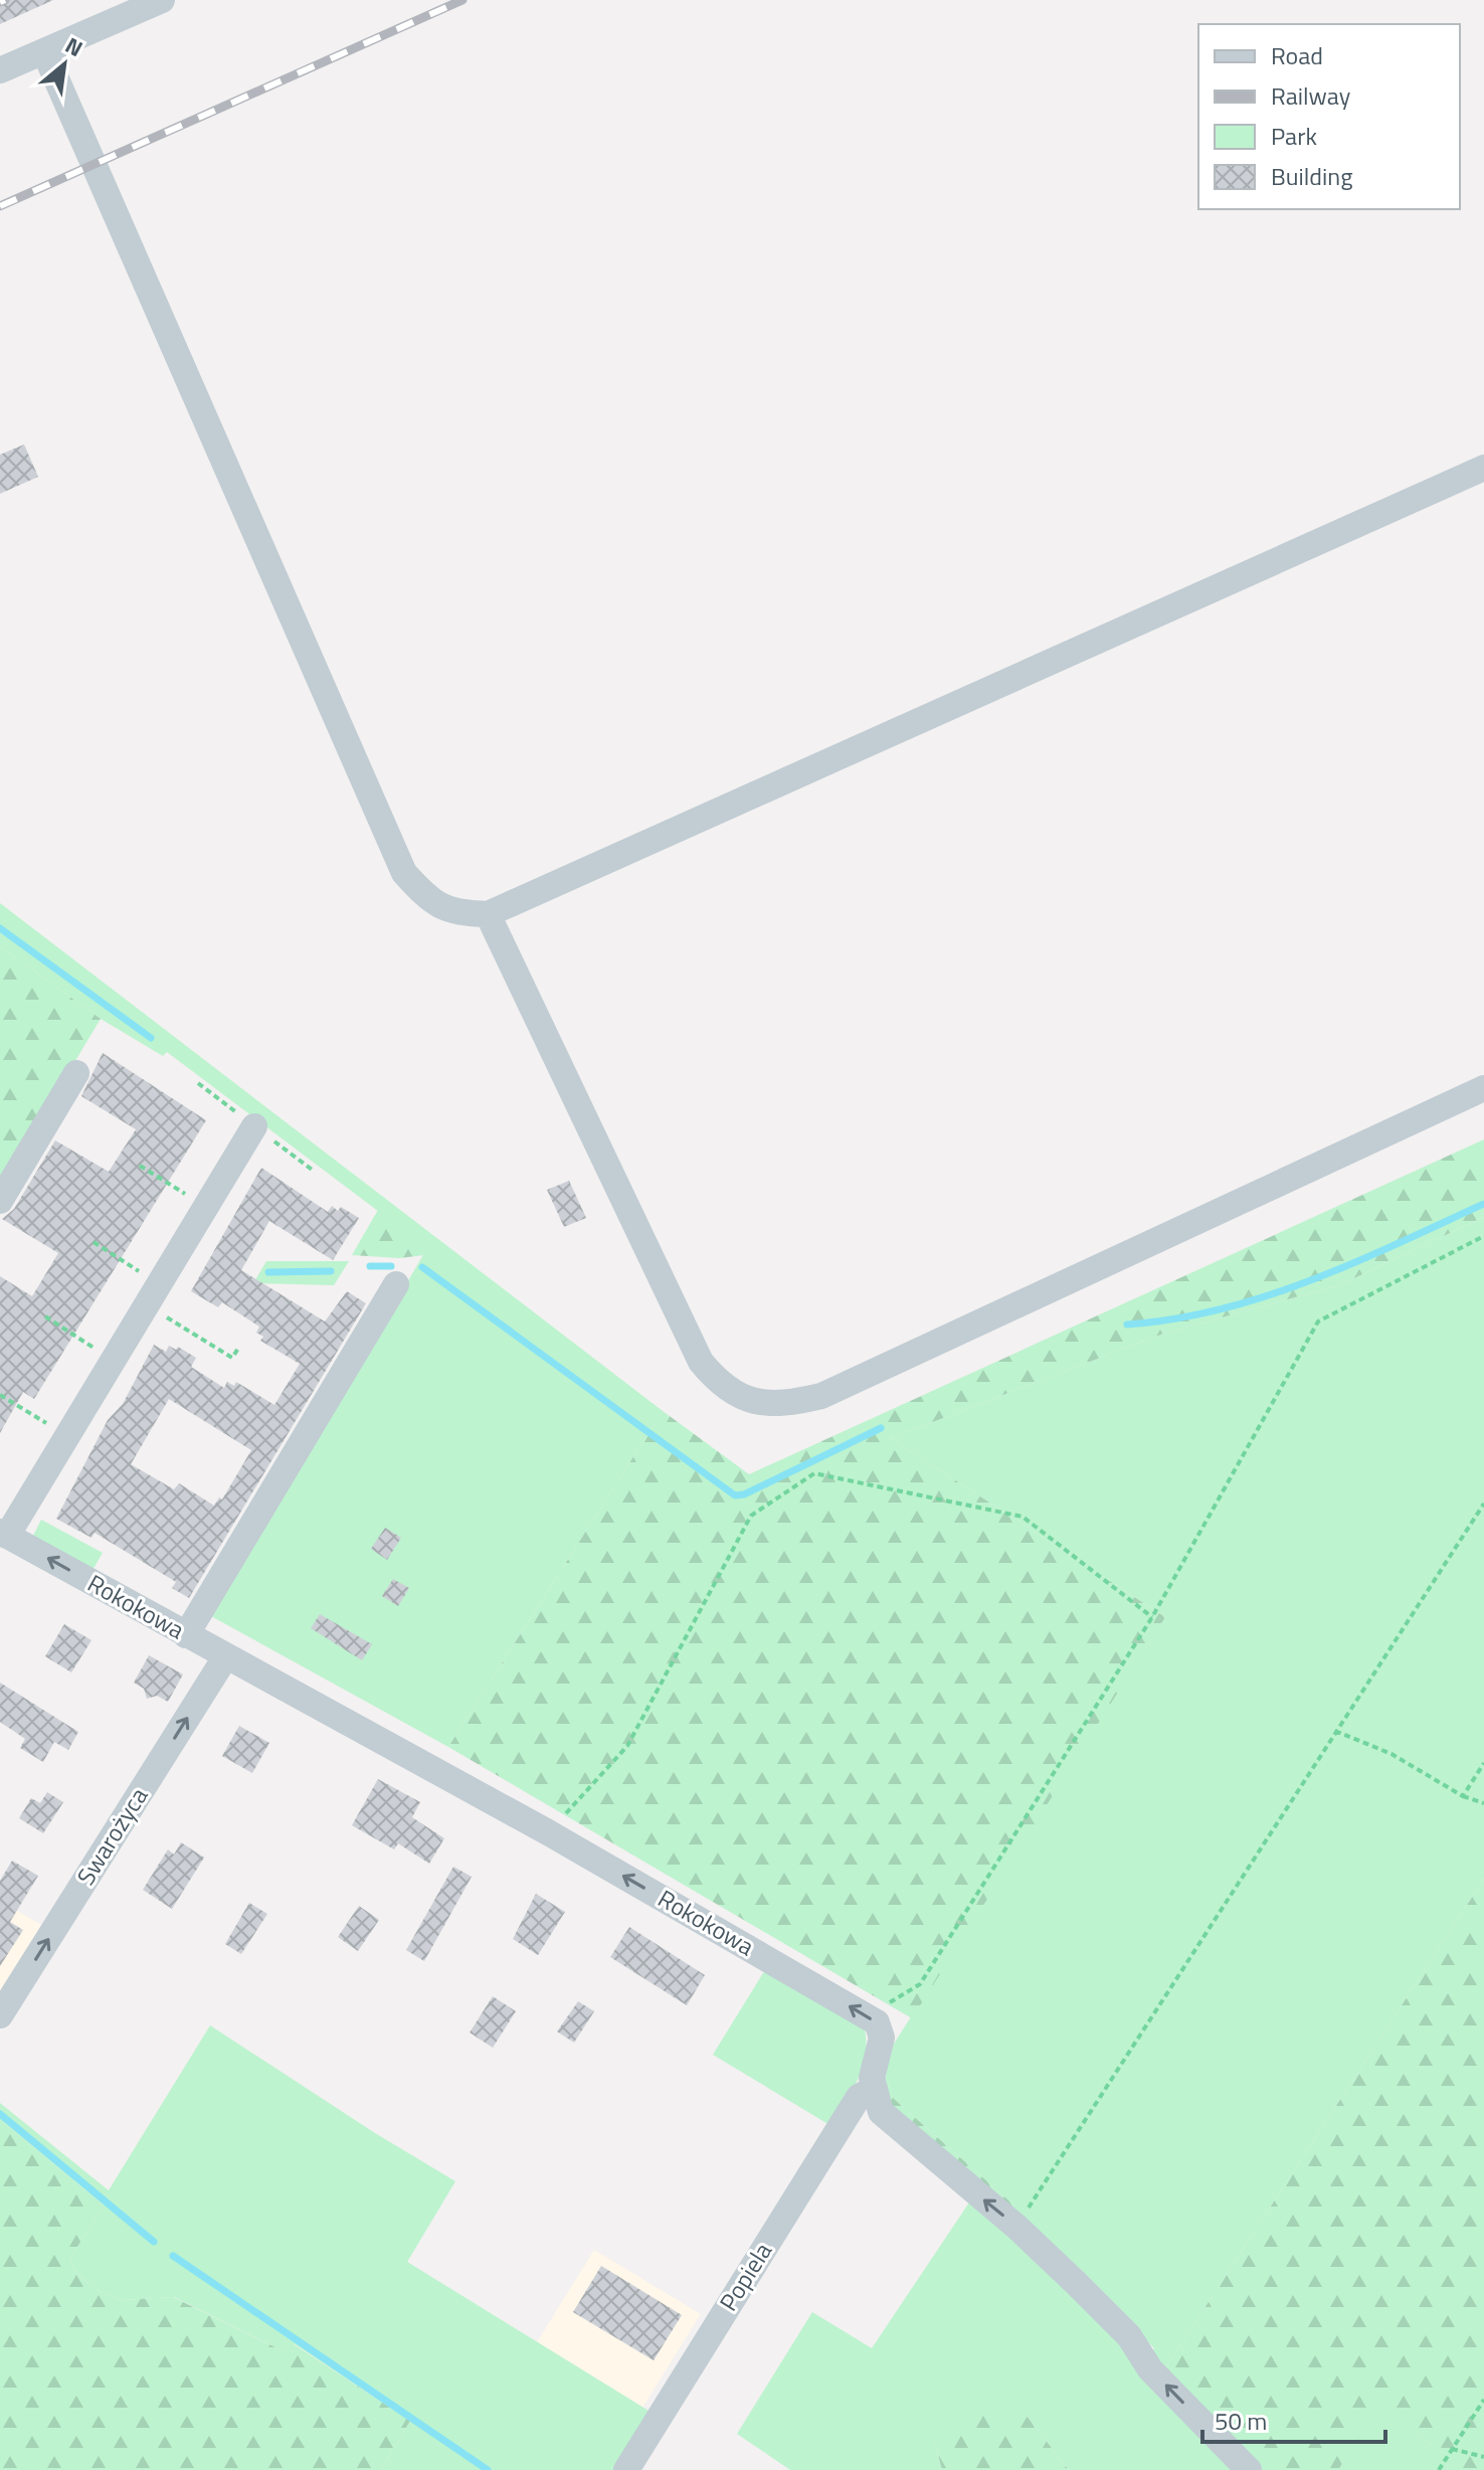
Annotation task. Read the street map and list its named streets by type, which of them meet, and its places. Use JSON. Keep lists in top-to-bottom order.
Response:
{
  "streets": {
    "street": ["Rokokowa", "Swarożyca", "Popiela"]
  },
  "crossings": [
    ["Rokokowa", "Swarożyca"]
  ],
  "one_way": ["Rokokowa", "Swarożyca"],
  "legend": [
    "Road",
    "Railway",
    "Park",
    "Building"
  ],
  "scale_bar": "50 m",
  "north": "top right"
}
